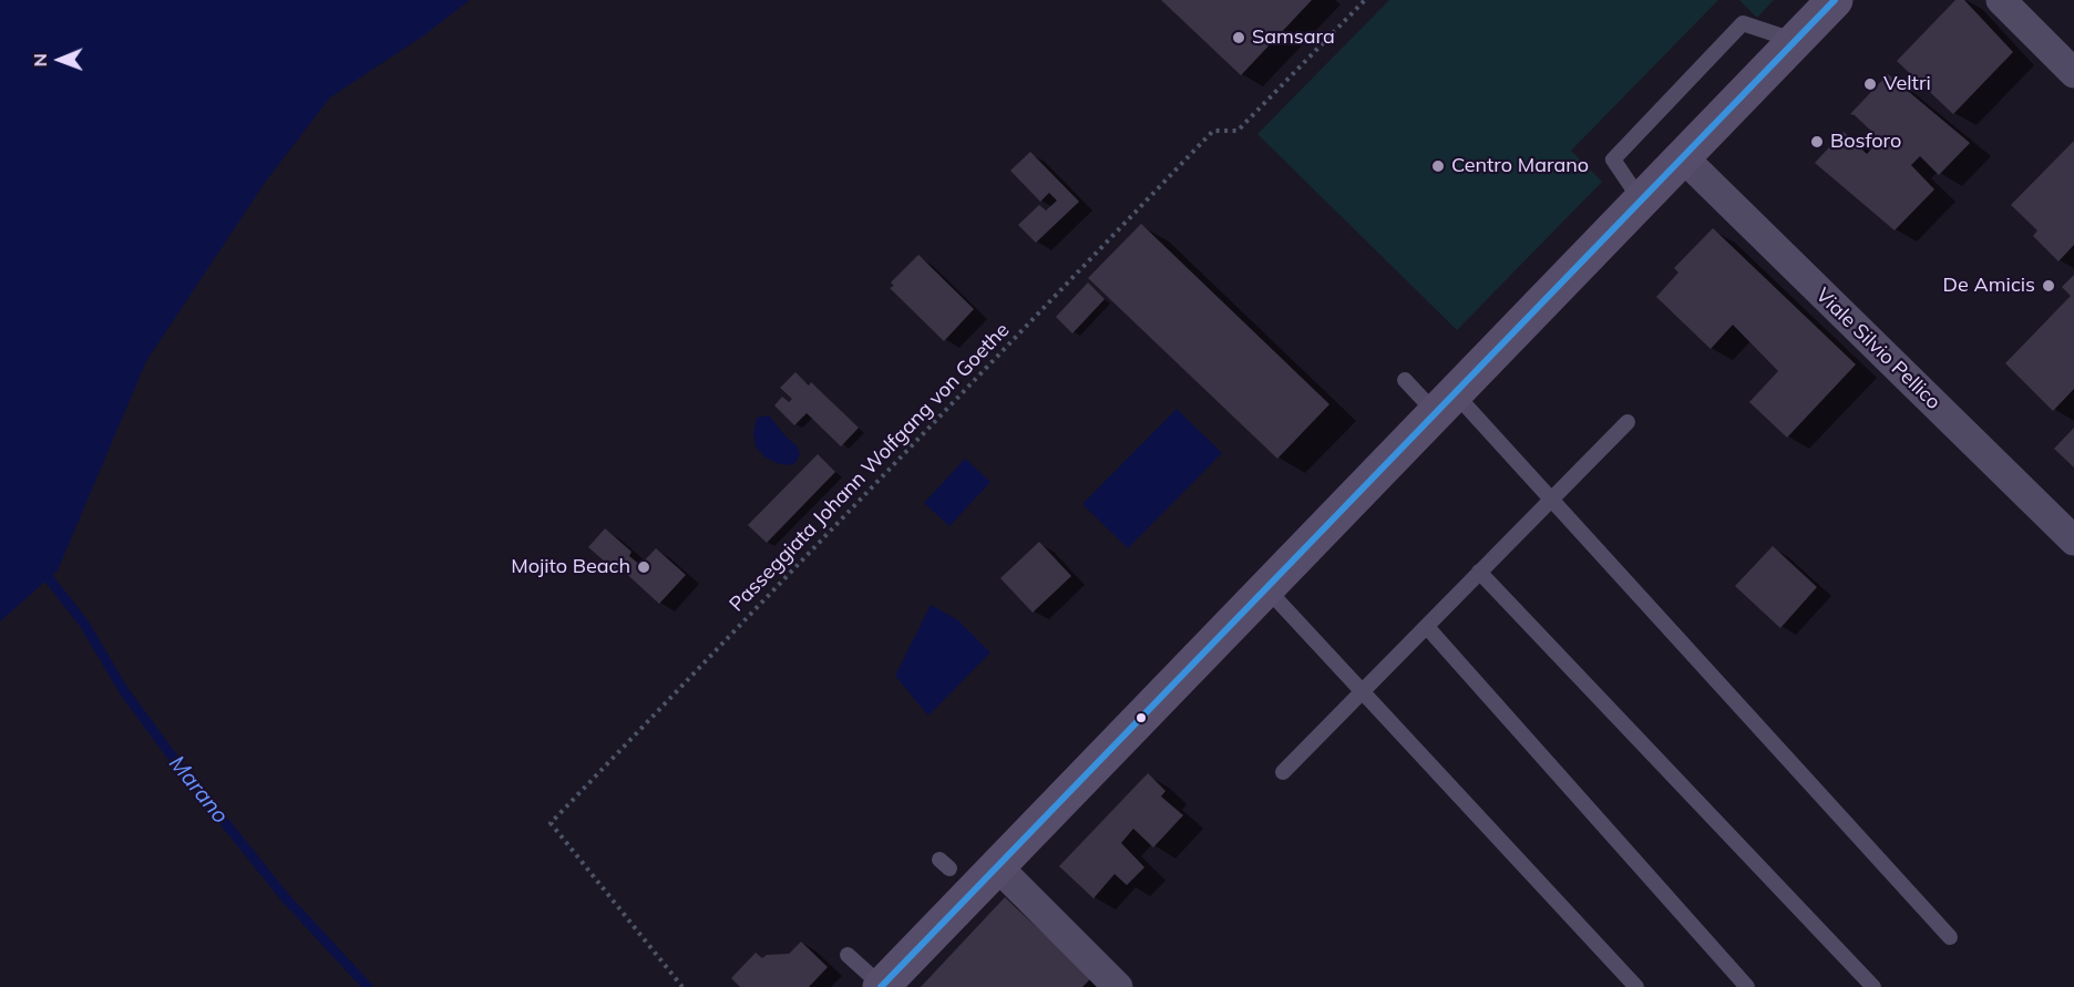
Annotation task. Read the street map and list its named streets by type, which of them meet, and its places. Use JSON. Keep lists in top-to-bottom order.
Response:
{
  "streets": {
    "street": ["Viale Silvio Pellico"],
    "path": ["Passeggiata Johann Wolfgang von Goethe"]
  },
  "water": ["Marano"],
  "places": [
    "Samsara",
    "Veltri",
    "Bosforo",
    "Centro Marano",
    "De Amicis",
    "Mojito Beach"
  ],
  "north": "left"
}
